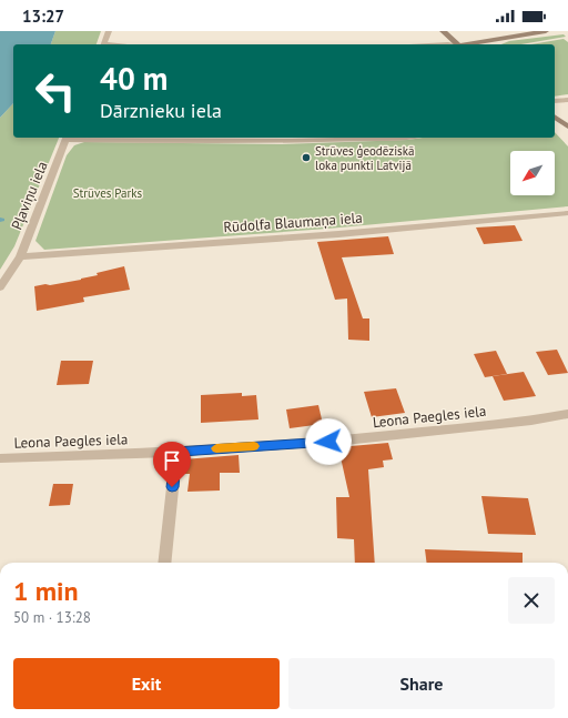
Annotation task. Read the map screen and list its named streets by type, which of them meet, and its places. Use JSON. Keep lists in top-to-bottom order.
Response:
{
  "streets": {
    "street": ["Pļaviņu iela", "Rūdolfa Blaumaņa iela", "Leona Paegles iela"]
  },
  "crossings": [
    ["Pļaviņu iela", "Rūdolfa Blaumaņa iela"]
  ],
  "parks": ["Strūves Parks"],
  "places": ["Strūves ģeodēziskā loka punkti Latvijā"],
  "north": "bottom left",
  "page": {
    "status": "13:27",
    "turn": ["40 m", "Dārznieku iela"],
    "heading": ["1 min", "50 m · 13:28"],
    "buttons": ["Exit", "Share"]
  }
}
